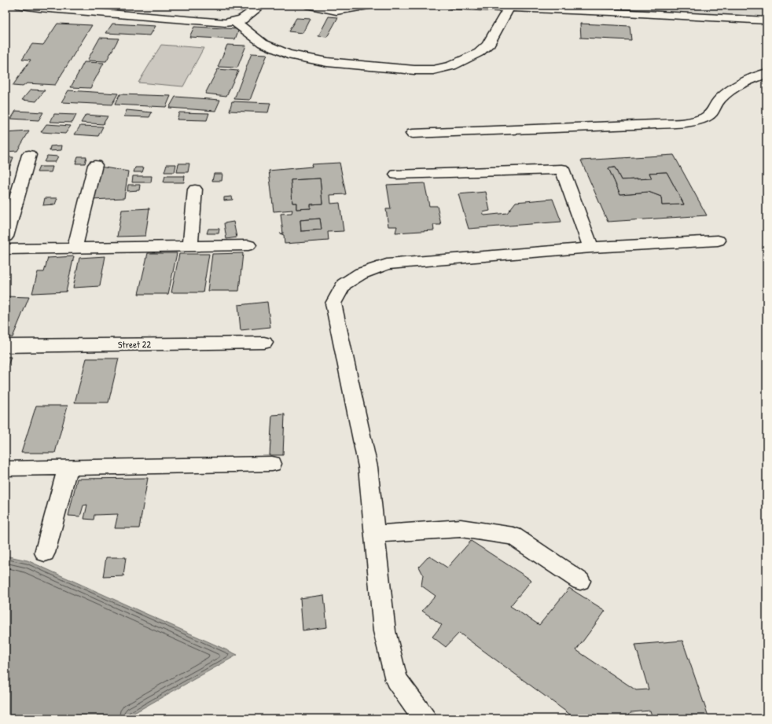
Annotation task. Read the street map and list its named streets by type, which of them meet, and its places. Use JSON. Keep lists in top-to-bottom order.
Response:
{
  "streets": {
    "street": ["Street 22"]
  }
}
